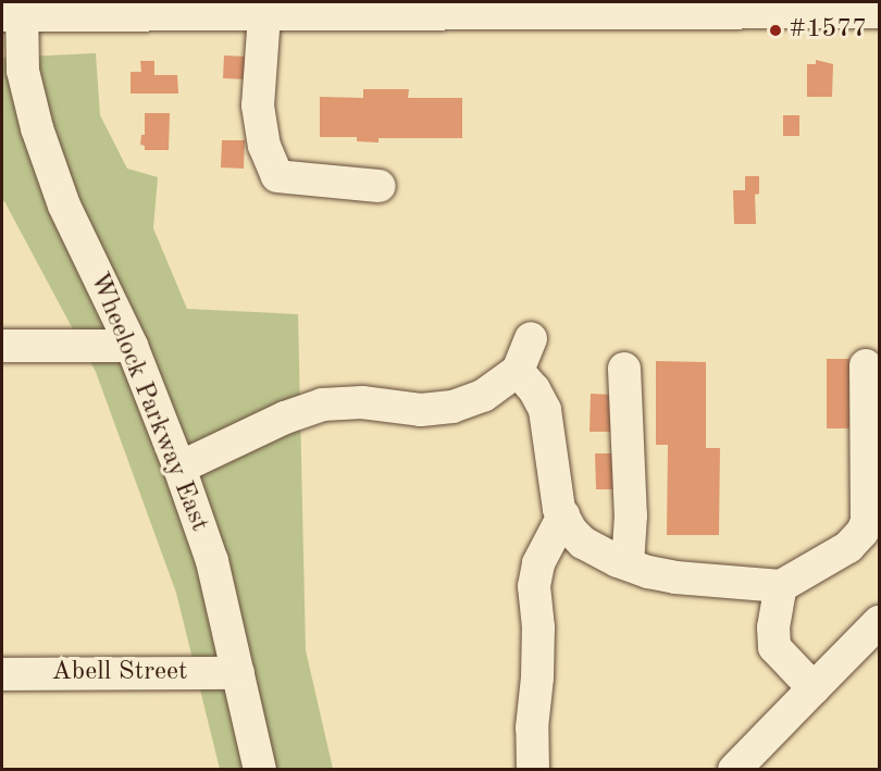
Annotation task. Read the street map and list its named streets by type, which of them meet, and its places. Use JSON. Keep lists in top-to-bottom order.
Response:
{
  "streets": {
    "street": ["Wheelock Parkway East", "Abell Street"]
  },
  "crossings": [
    ["Wheelock Parkway East", "Abell Street"]
  ],
  "places": ["#1577"]
}
